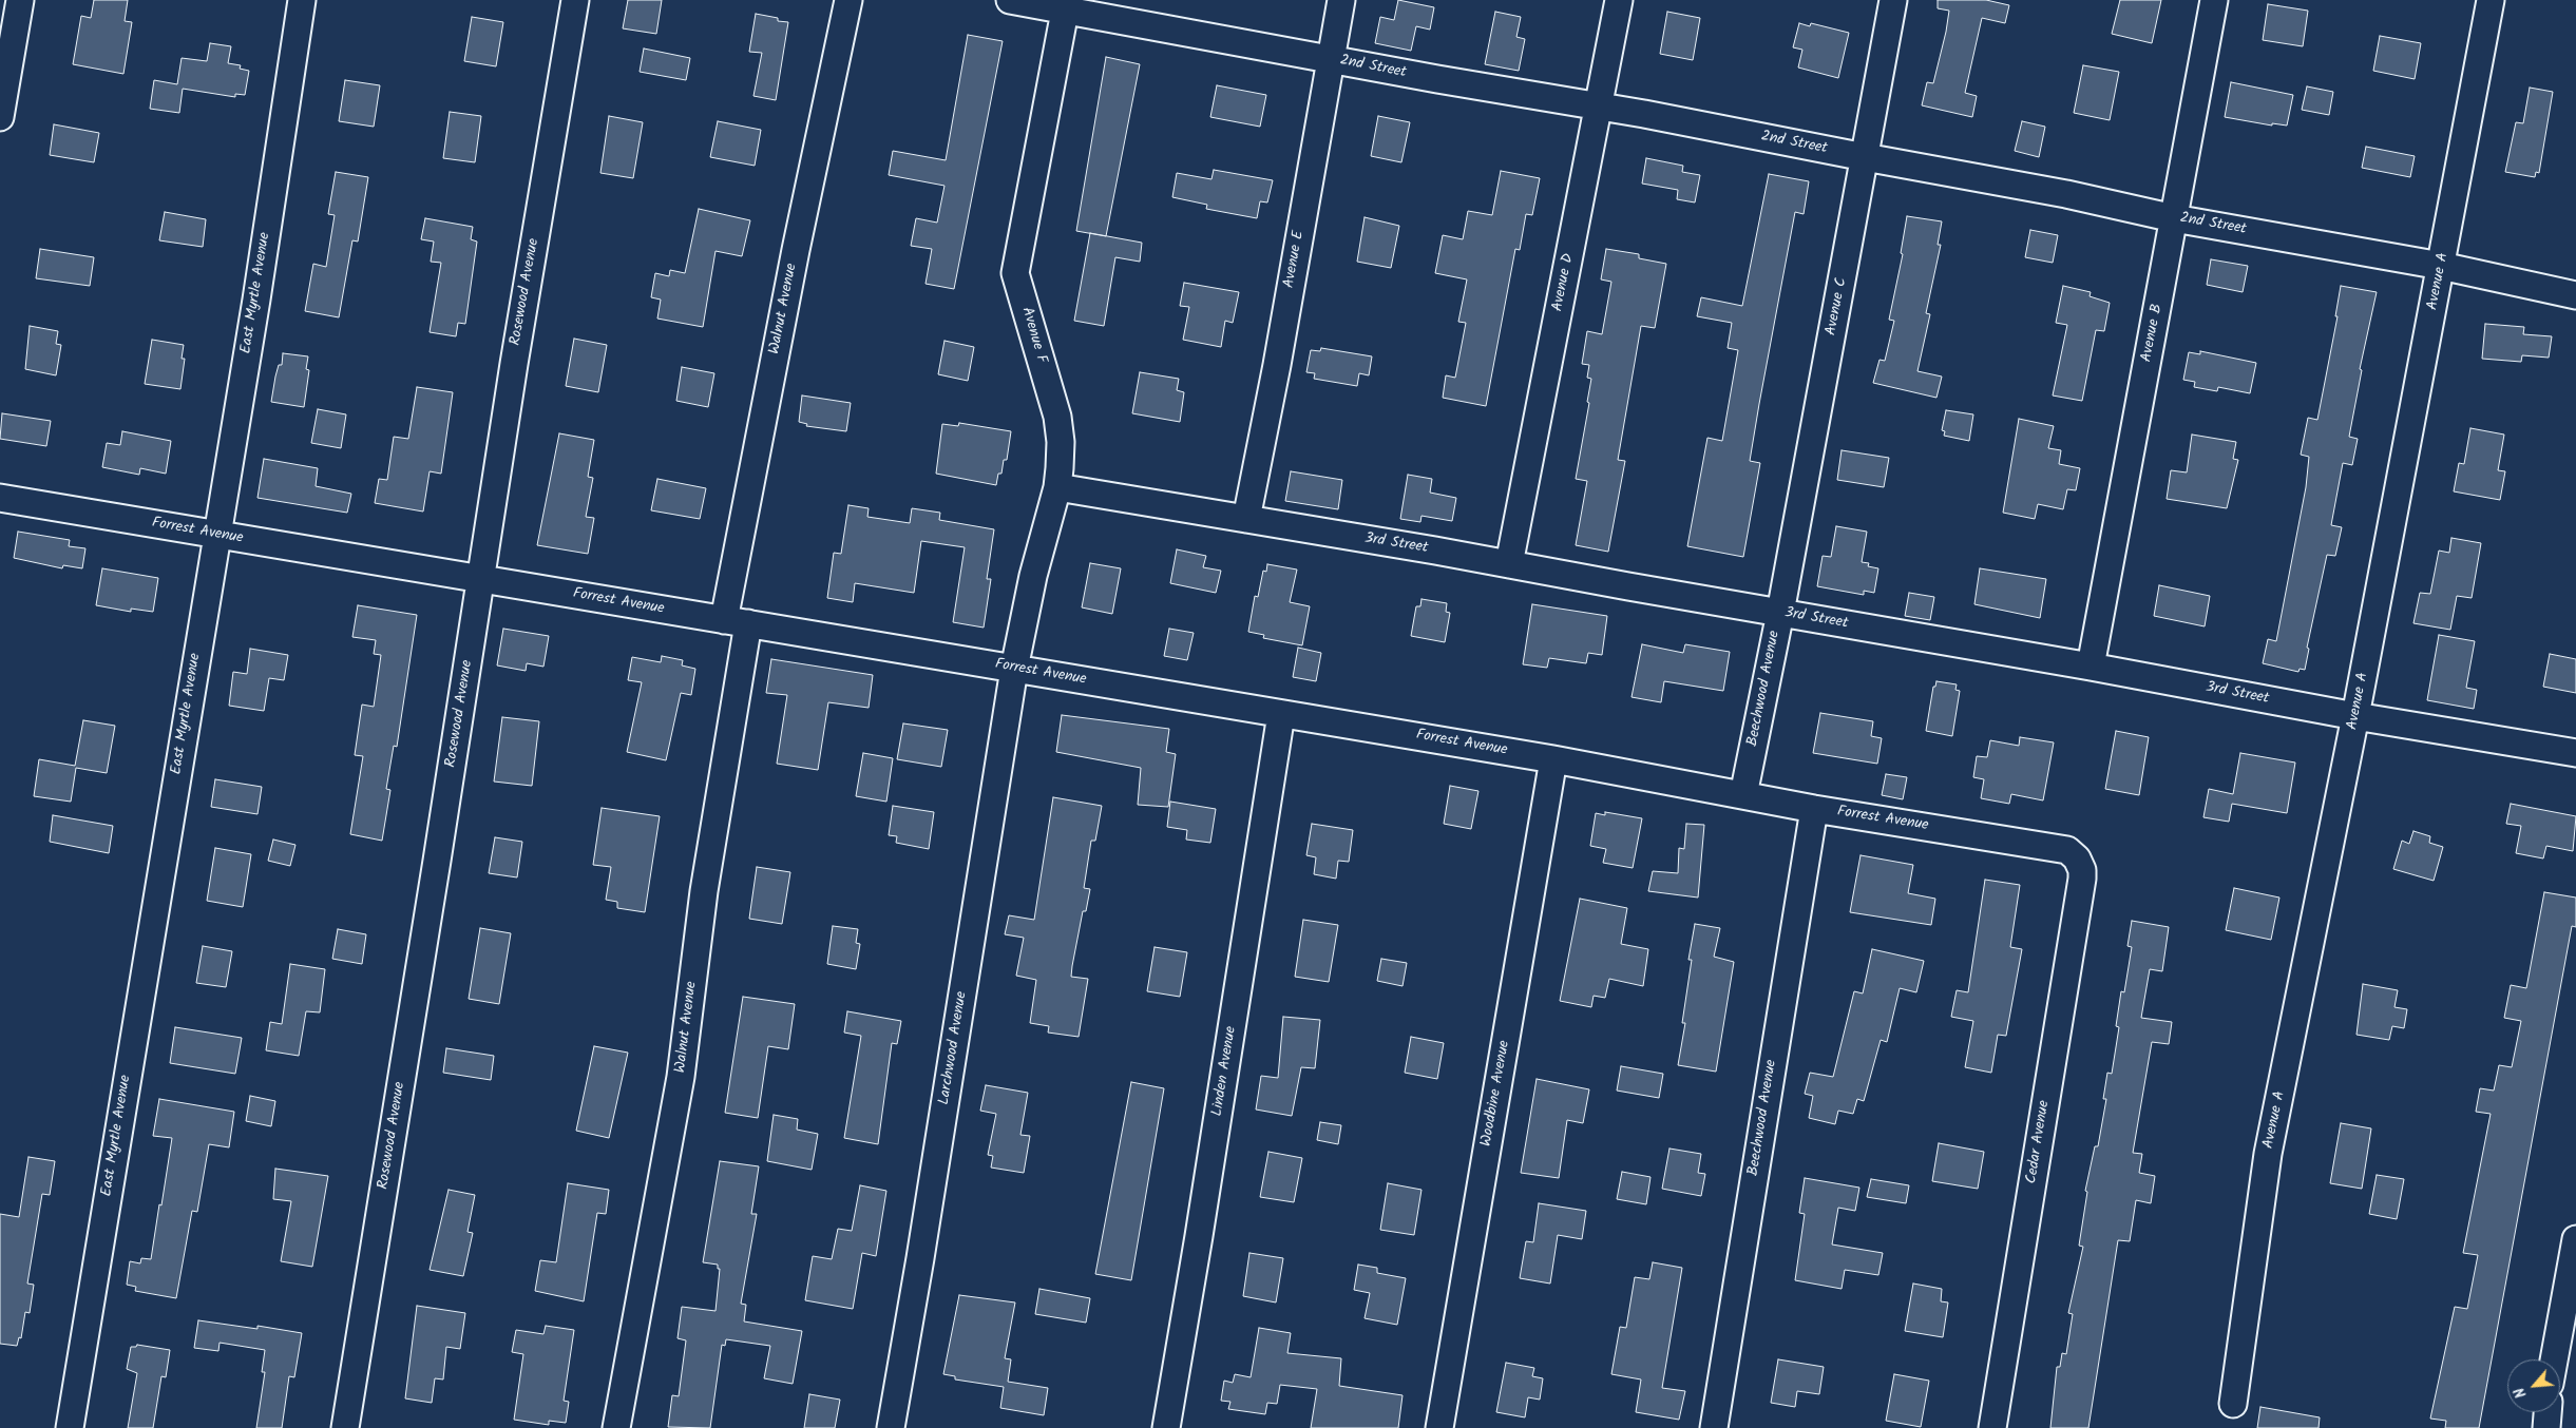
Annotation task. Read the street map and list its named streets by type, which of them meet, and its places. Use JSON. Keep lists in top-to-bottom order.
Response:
{
  "streets": {
    "street": [
      "2nd Street",
      "Avenue E",
      "Avenue A",
      "Avenue D",
      "Rosewood Avenue",
      "East Myrtle Avenue",
      "Avenue C",
      "Walnut Avenue",
      "Avenue B",
      "Avenue F",
      "Forrest Avenue",
      "3rd Street",
      "Beechwood Avenue",
      "Larchwood Avenue",
      "Linden Avenue",
      "Woodbine Avenue",
      "Cedar Avenue"
    ]
  },
  "crossings": [
    ["2nd Street", "Avenue E"],
    ["2nd Street", "Avenue A"],
    ["2nd Street", "Avenue D"],
    ["2nd Street", "Avenue C"],
    ["2nd Street", "Avenue B"],
    ["2nd Street", "Avenue F"],
    ["Avenue E", "3rd Street"],
    ["Avenue A", "3rd Street"],
    ["Avenue D", "3rd Street"],
    ["Rosewood Avenue", "Forrest Avenue"],
    ["East Myrtle Avenue", "Forrest Avenue"],
    ["Avenue C", "3rd Street"],
    ["Avenue C", "Beechwood Avenue"],
    ["Walnut Avenue", "Forrest Avenue"],
    ["Avenue B", "3rd Street"],
    ["Avenue F", "Forrest Avenue"],
    ["Avenue F", "3rd Street"],
    ["Avenue F", "Larchwood Avenue"],
    ["Forrest Avenue", "Beechwood Avenue"],
    ["Forrest Avenue", "Larchwood Avenue"],
    ["Forrest Avenue", "Linden Avenue"],
    ["Forrest Avenue", "Woodbine Avenue"],
    ["Forrest Avenue", "Cedar Avenue"],
    ["3rd Street", "Beechwood Avenue"]
  ],
  "north": "bottom left"
}
